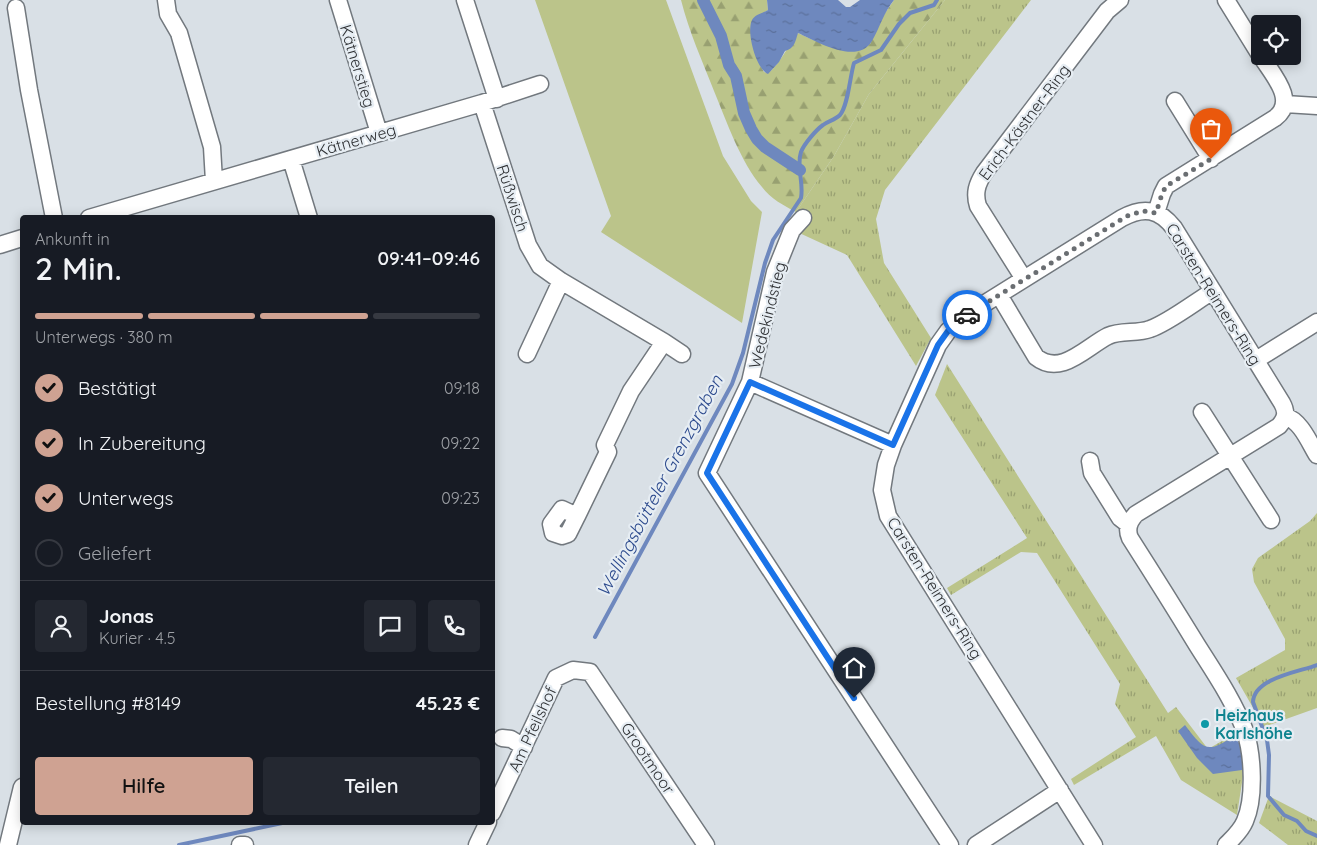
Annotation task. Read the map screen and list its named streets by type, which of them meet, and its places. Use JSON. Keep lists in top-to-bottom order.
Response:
{
  "streets": {
    "street": [
      "Kätnerstieg",
      "Erich-Kästner-Ring",
      "Kätnerweg",
      "Rüßwisch",
      "Carsten-Reimers-Ring",
      "Wedekindstieg",
      "Am Pfeilshof",
      "Grootmoor"
    ]
  },
  "crossings": [
    ["Kätnerstieg", "Kätnerweg"],
    ["Erich-Kästner-Ring", "Carsten-Reimers-Ring"],
    ["Kätnerweg", "Rüßwisch"],
    ["Carsten-Reimers-Ring", "Wedekindstieg"],
    ["Am Pfeilshof", "Grootmoor"]
  ],
  "water": ["Wellingsbütteler Grenzgraben"],
  "places": ["Heizhaus Karlshöhe"],
  "page": {
    "heading": ["2 Min.", "Ankunft in", "09:41–09:46"],
    "panel": [
      "Jonas",
      "Kurier · 4.5",
      "Bestellung #8149",
      "45.23 €"
    ],
    "bar": "Unterwegs · 380 m",
    "list": [
      ["Bestätigt", "09:18"],
      ["In Zubereitung", "09:22"],
      ["Unterwegs", "09:23"],
      "Geliefert"
    ],
    "buttons": ["Hilfe", "Teilen"]
  }
}
